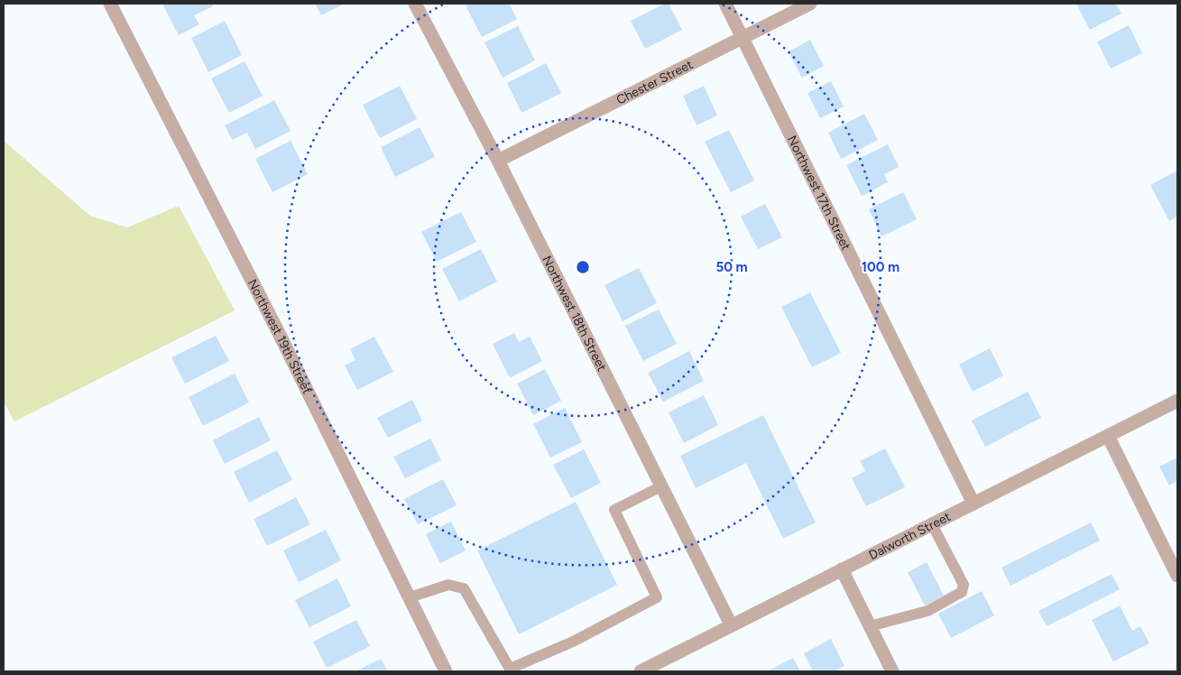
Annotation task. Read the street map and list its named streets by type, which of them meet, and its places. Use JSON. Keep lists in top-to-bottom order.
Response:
{
  "streets": {
    "street": [
      "Chester Street",
      "Northwest 17th Street",
      "Northwest 18th Street",
      "Northwest 19th Street",
      "Dalworth Street"
    ]
  },
  "crossings": [
    ["Chester Street", "Northwest 17th Street"],
    ["Chester Street", "Northwest 18th Street"],
    ["Northwest 17th Street", "Dalworth Street"],
    ["Northwest 18th Street", "Dalworth Street"]
  ],
  "rings": ["50 m", "100 m"]
}
